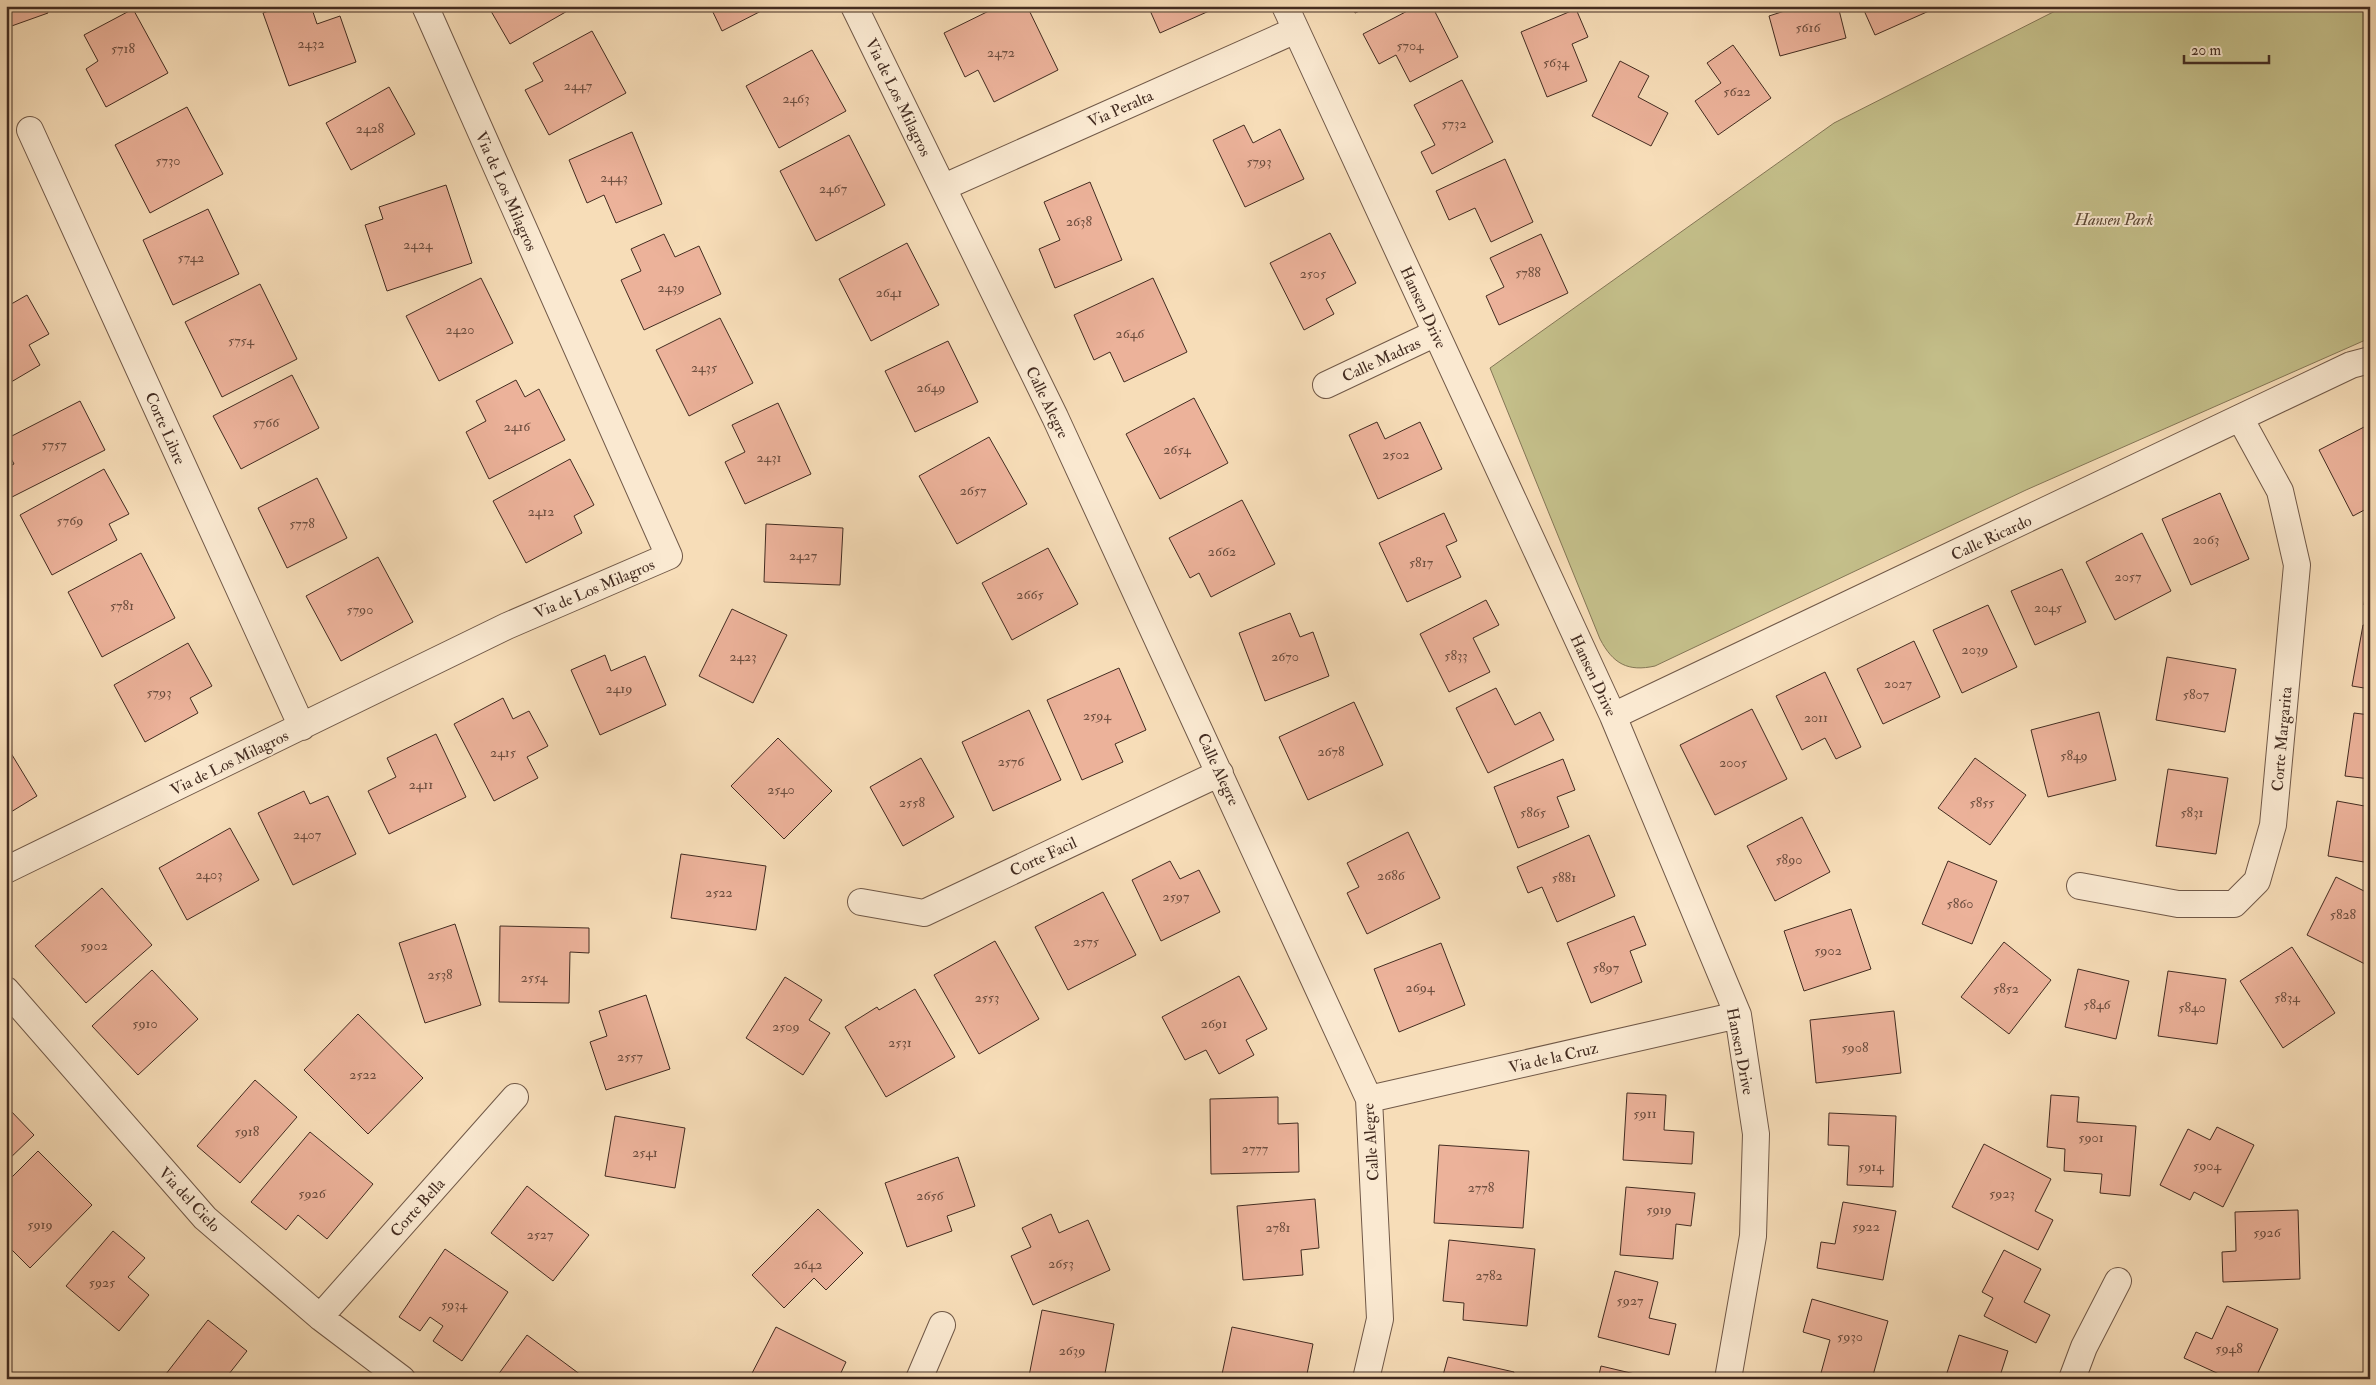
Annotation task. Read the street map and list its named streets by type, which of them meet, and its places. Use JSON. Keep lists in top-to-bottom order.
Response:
{
  "streets": {
    "street": [
      "Via de Los Milagros",
      "Via Peralta",
      "Hansen Drive",
      "Calle Madras",
      "Calle Alegre",
      "Corte Libre",
      "Calle Ricardo",
      "Corte Margarita",
      "Corte Facil",
      "Via de la Cruz",
      "Via del Cielo",
      "Corte Bella"
    ]
  },
  "crossings": [
    ["Via de Los Milagros", "Via Peralta"],
    ["Via de Los Milagros", "Calle Alegre"],
    ["Via de Los Milagros", "Corte Libre"],
    ["Via Peralta", "Hansen Drive"],
    ["Via Peralta", "Calle Alegre"],
    ["Hansen Drive", "Calle Madras"],
    ["Hansen Drive", "Calle Ricardo"],
    ["Hansen Drive", "Via de la Cruz"],
    ["Calle Alegre", "Corte Facil"],
    ["Calle Alegre", "Via de la Cruz"],
    ["Calle Ricardo", "Corte Margarita"],
    ["Via del Cielo", "Corte Bella"]
  ],
  "parks": ["Hansen Park"],
  "house_numbers": [
    "5616",
    "2432",
    "5704",
    "5718",
    "2472",
    "5634",
    "2447",
    "5622",
    "2463",
    "5732",
    "2428",
    "5730",
    "5793",
    "2443",
    "2467",
    "2638",
    "2424",
    "5742",
    "5788",
    "2505",
    "2439",
    "2641",
    "2420",
    "2646",
    "5754",
    "2435",
    "2649",
    "5766",
    "2416",
    "5757",
    "2654",
    "2502",
    "2431",
    "2657",
    "2412",
    "5769",
    "5778",
    "2063",
    "2662",
    "2427",
    "5817",
    "2057",
    "2665",
    "5781",
    "2045",
    "5790",
    "2039",
    "5833",
    "2423",
    "2670",
    "2027",
    "2419",
    "5793",
    "5807",
    "2594",
    "2011",
    "2678",
    "2415",
    "5849",
    "2576",
    "2005",
    "2411",
    "2540",
    "2558",
    "5855",
    "5865",
    "5831",
    "2407",
    "5890",
    "2403",
    "2686",
    "5881",
    "2522",
    "2597",
    "5860",
    "5828",
    "2575",
    "5902",
    "5902",
    "5897",
    "2538",
    "2554",
    "2694",
    "5852",
    "2553",
    "5834",
    "5846",
    "5840",
    "5910",
    "2691",
    "2509",
    "2531",
    "5908",
    "2557",
    "2522",
    "5911",
    "5918",
    "5901",
    "2777",
    "2541",
    "5904",
    "5914",
    "2778",
    "5926",
    "5923",
    "2656",
    "5919",
    "5919",
    "5922",
    "2781",
    "5926",
    "2527",
    "2653",
    "2642",
    "2782",
    "5925",
    "5927",
    "5934",
    "5930",
    "5948",
    "2639"
  ],
  "scale_bar": "20 m"
}
